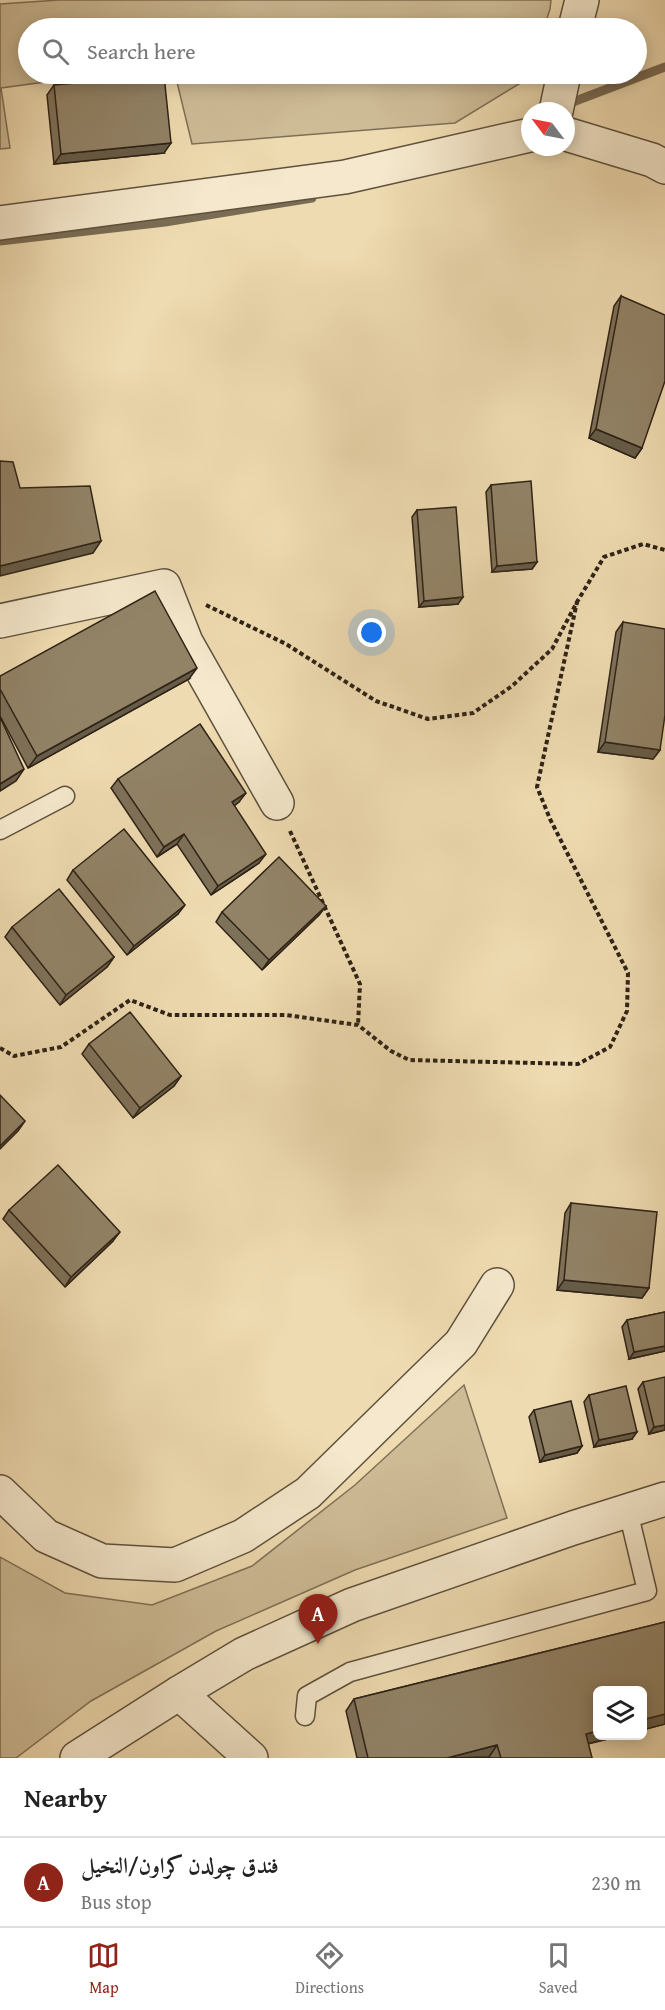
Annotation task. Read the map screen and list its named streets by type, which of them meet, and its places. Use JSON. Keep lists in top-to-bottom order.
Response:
{
  "north": "top left",
  "page": {
    "search": "Search here",
    "pins": "A",
    "heading": "Nearby",
    "list": [
      {
        "mark": "A",
        "name": "فندق چولدن كراون/النخيل",
        "note": "Bus stop",
        "value": "230 m"
      }
    ],
    "nav": ["Map", "Directions", "Saved"]
  }
}
